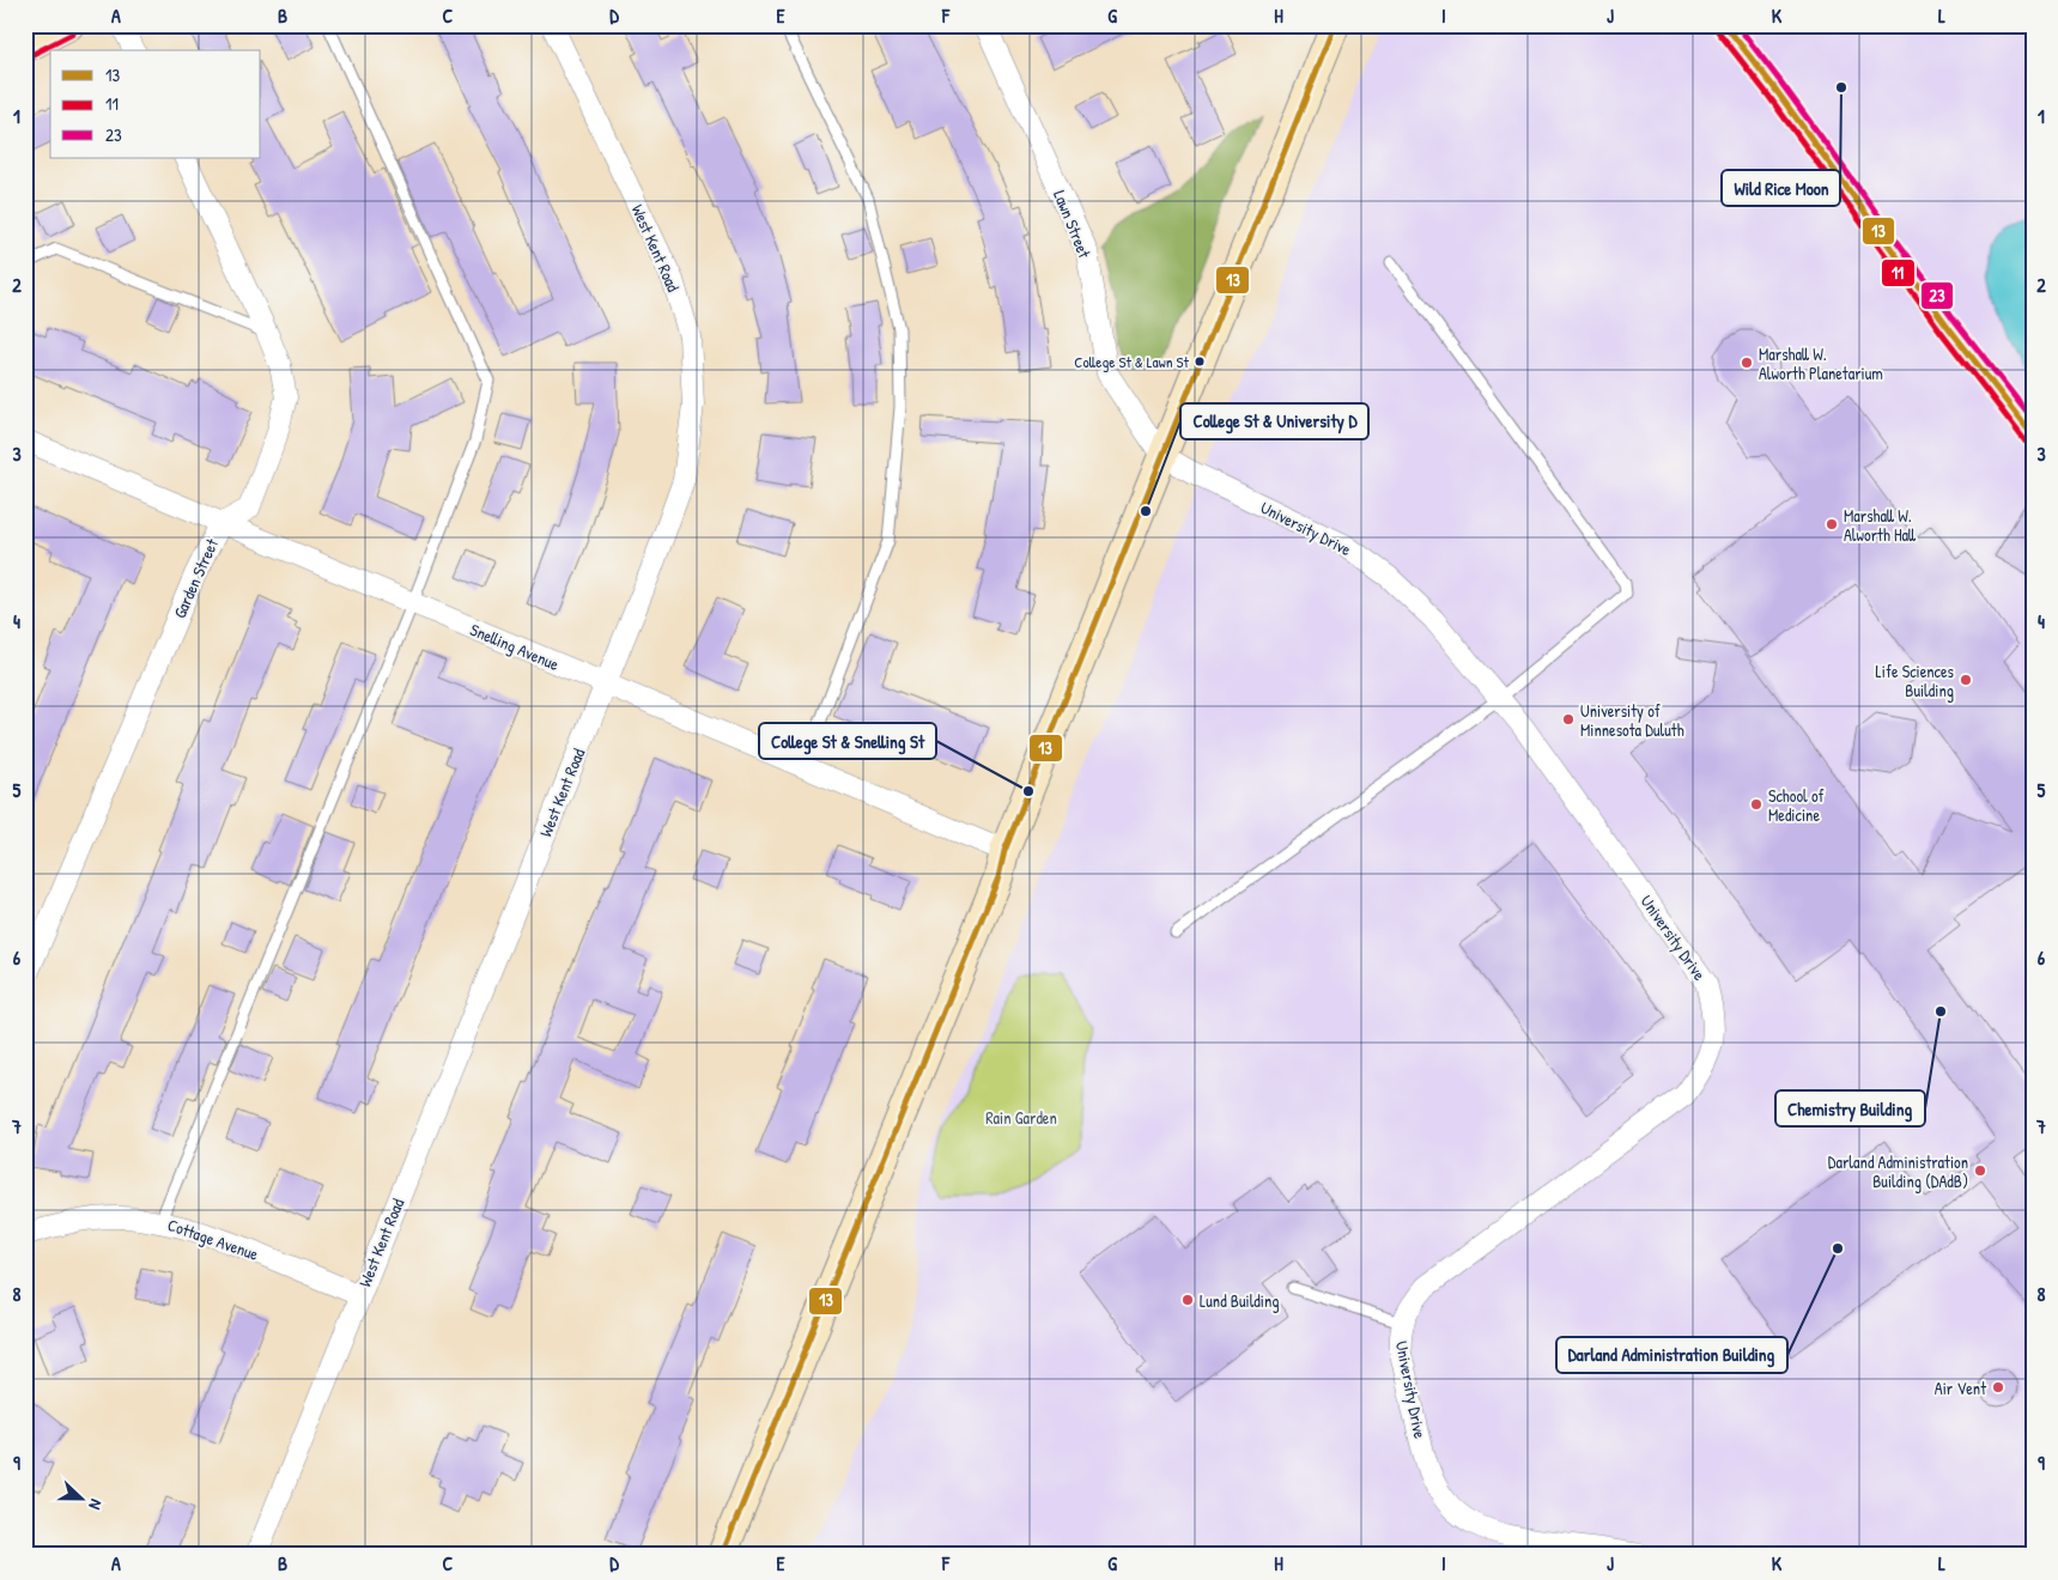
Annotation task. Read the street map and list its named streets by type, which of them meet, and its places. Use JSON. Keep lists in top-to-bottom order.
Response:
{
  "streets": {
    "street": [
      "Lawn Street",
      "West Kent Road",
      "University Drive",
      "Garden Street",
      "Snelling Avenue",
      "Cottage Avenue"
    ]
  },
  "crossings": [
    ["Lawn Street", "University Drive"],
    ["West Kent Road", "Snelling Avenue"],
    ["West Kent Road", "Cottage Avenue"],
    ["Garden Street", "Snelling Avenue"]
  ],
  "parks": ["Rain Garden"],
  "places": [
    "Wild Rice Moon",
    "College St & Lawn St",
    "Marshall W. Alworth Planetarium",
    "College St & University D",
    "Marshall W. Alworth Hall",
    "Life Sciences Building",
    "University of Minnesota Duluth",
    "College St & Snelling St",
    "School of Medicine",
    "Chemistry Building",
    "Darland Administration Building (DAdB)",
    "Darland Administration Building",
    "Lund Building",
    "Air Vent"
  ],
  "lines": ["transit line 13", "transit line 23", "transit line 11"],
  "legend": ["13", "11", "23"],
  "north": "right",
  "grid": {
    "columns": [
      "A",
      "B",
      "C",
      "D",
      "E",
      "F",
      "G",
      "H",
      "I",
      "J",
      "K",
      "L"
    ],
    "rows": [
      "1",
      "2",
      "3",
      "4",
      "5",
      "6",
      "7",
      "8",
      "9"
    ]
  }
}
